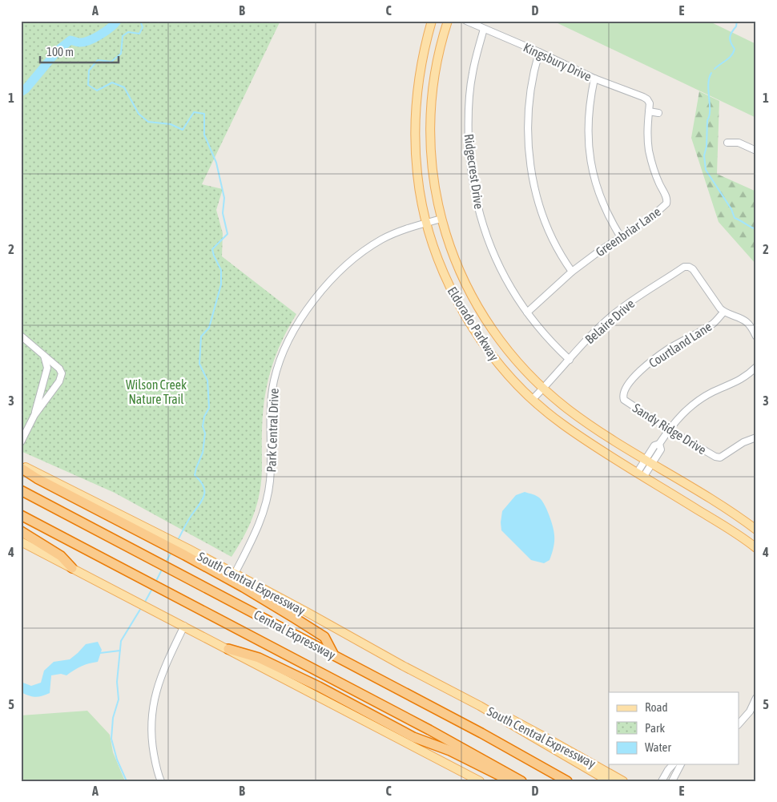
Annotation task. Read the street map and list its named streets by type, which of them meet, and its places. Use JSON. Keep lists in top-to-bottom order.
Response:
{
  "streets": {
    "highway": ["Central Expressway"],
    "main road": ["Eldorado Parkway", "South Central Expressway"],
    "street": [
      "Kingsbury Drive",
      "Ridgecrest Drive",
      "Greenbriar Lane",
      "Belaire Drive",
      "Courtland Lane",
      "Sandy Ridge Drive",
      "Park Central Drive"
    ]
  },
  "crossings": [
    ["Kingsbury Drive", "Ridgecrest Drive"],
    ["Kingsbury Drive", "Greenbriar Lane"],
    ["Ridgecrest Drive", "Greenbriar Lane"],
    ["Ridgecrest Drive", "Belaire Drive"],
    ["Belaire Drive", "Eldorado Parkway"],
    ["Eldorado Parkway", "Park Central Drive"],
    ["Courtland Lane", "Sandy Ridge Drive"],
    ["Park Central Drive", "South Central Expressway"]
  ],
  "parks": ["Wilson Creek Nature Trail"],
  "legend": ["Road", "Park", "Water"],
  "scale_bar": "100 m",
  "grid": {
    "columns": [
      "A",
      "B",
      "C",
      "D",
      "E"
    ],
    "rows": [
      "1",
      "2",
      "3",
      "4",
      "5"
    ]
  }
}
